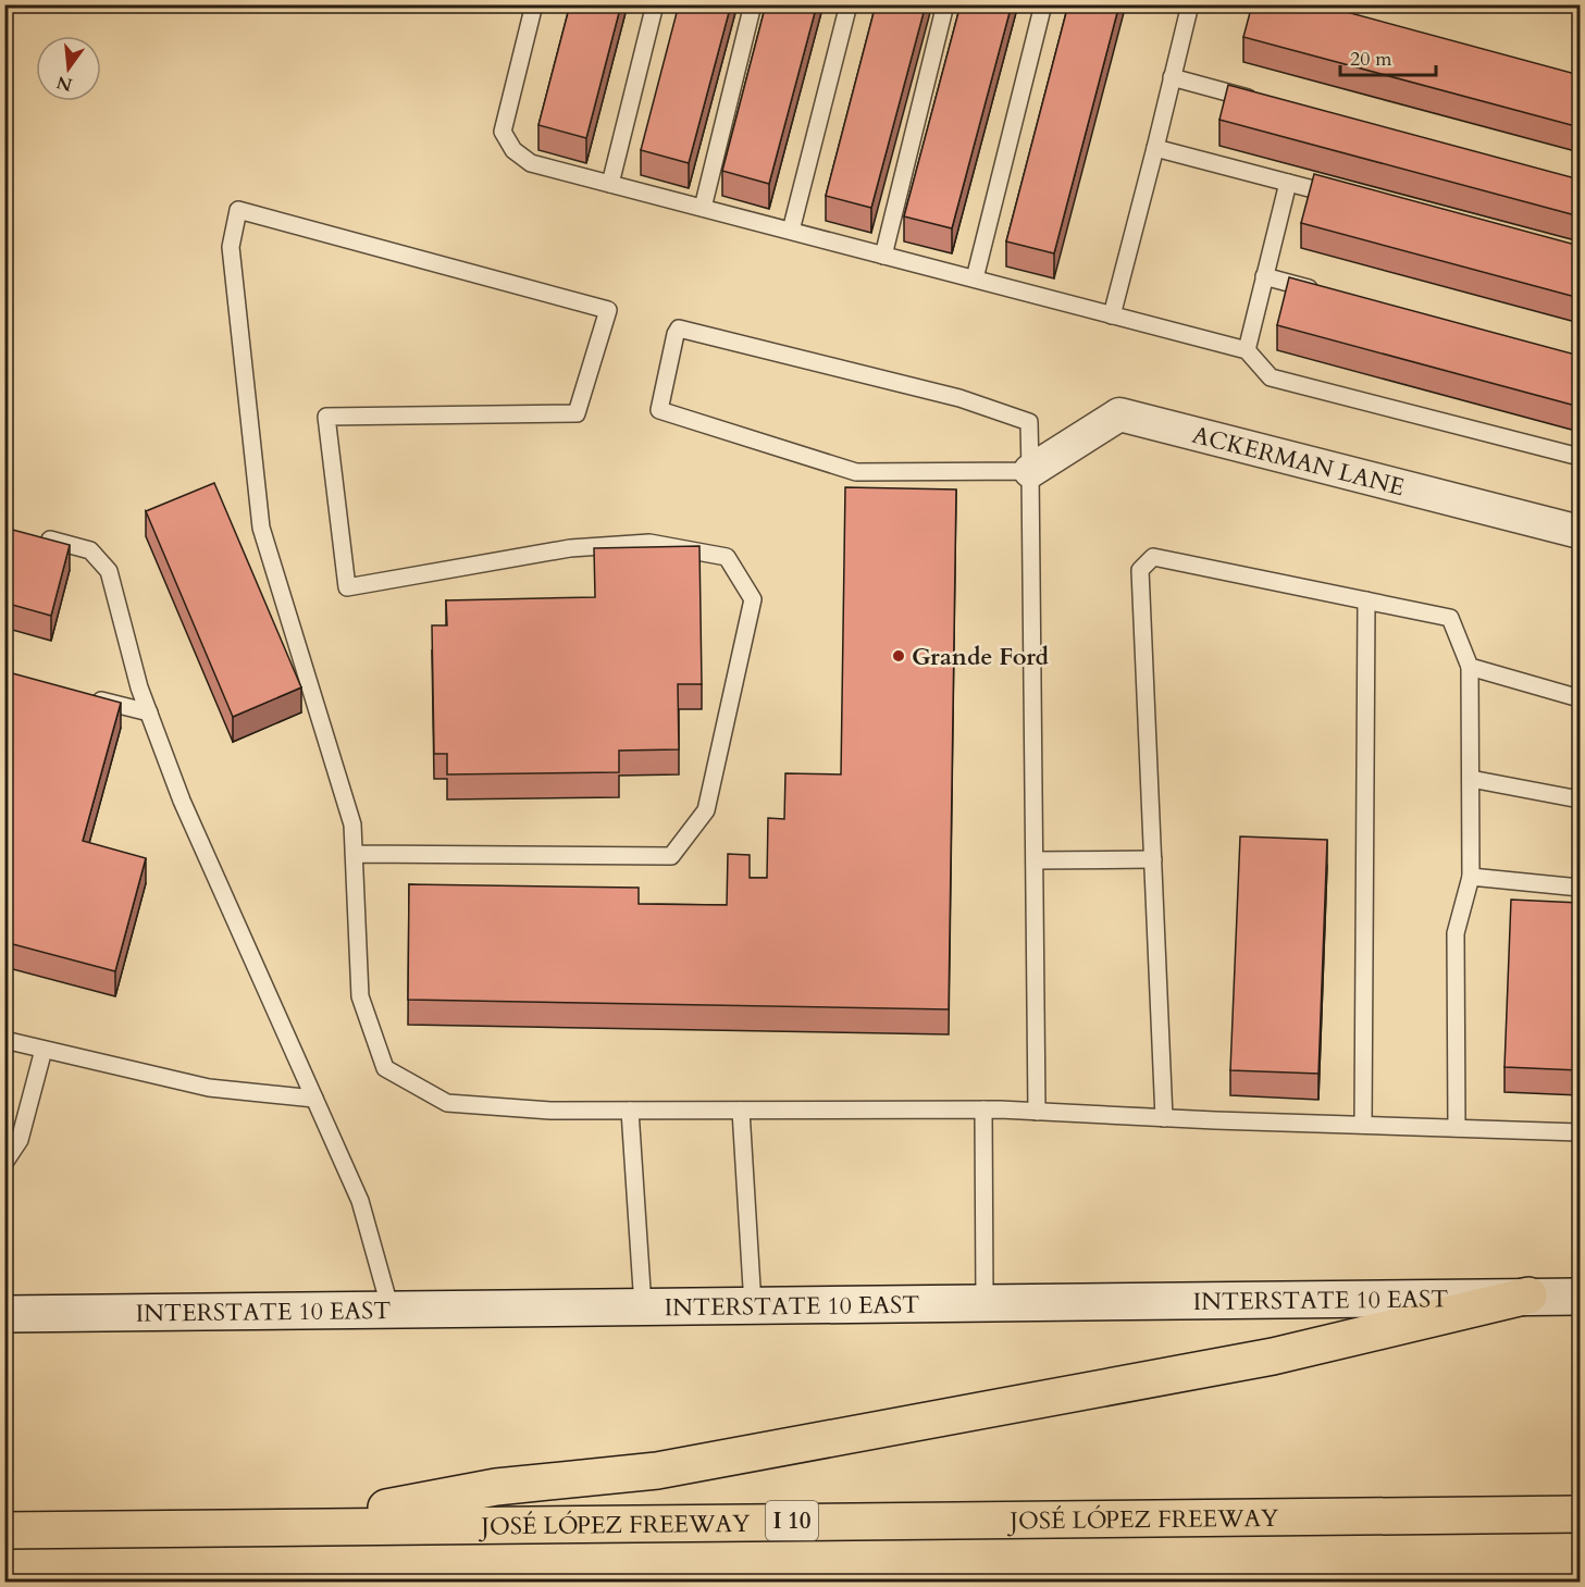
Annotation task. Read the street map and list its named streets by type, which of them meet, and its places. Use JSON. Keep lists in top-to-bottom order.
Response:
{
  "streets": {
    "highway": ["JOSÉ LÓPEZ FREEWAY", "I 10"],
    "main road": ["INTERSTATE 10 EAST"],
    "street": ["ACKERMAN LANE"]
  },
  "places": ["Grande Ford"],
  "scale_bar": "20 m",
  "north": "bottom"
}
